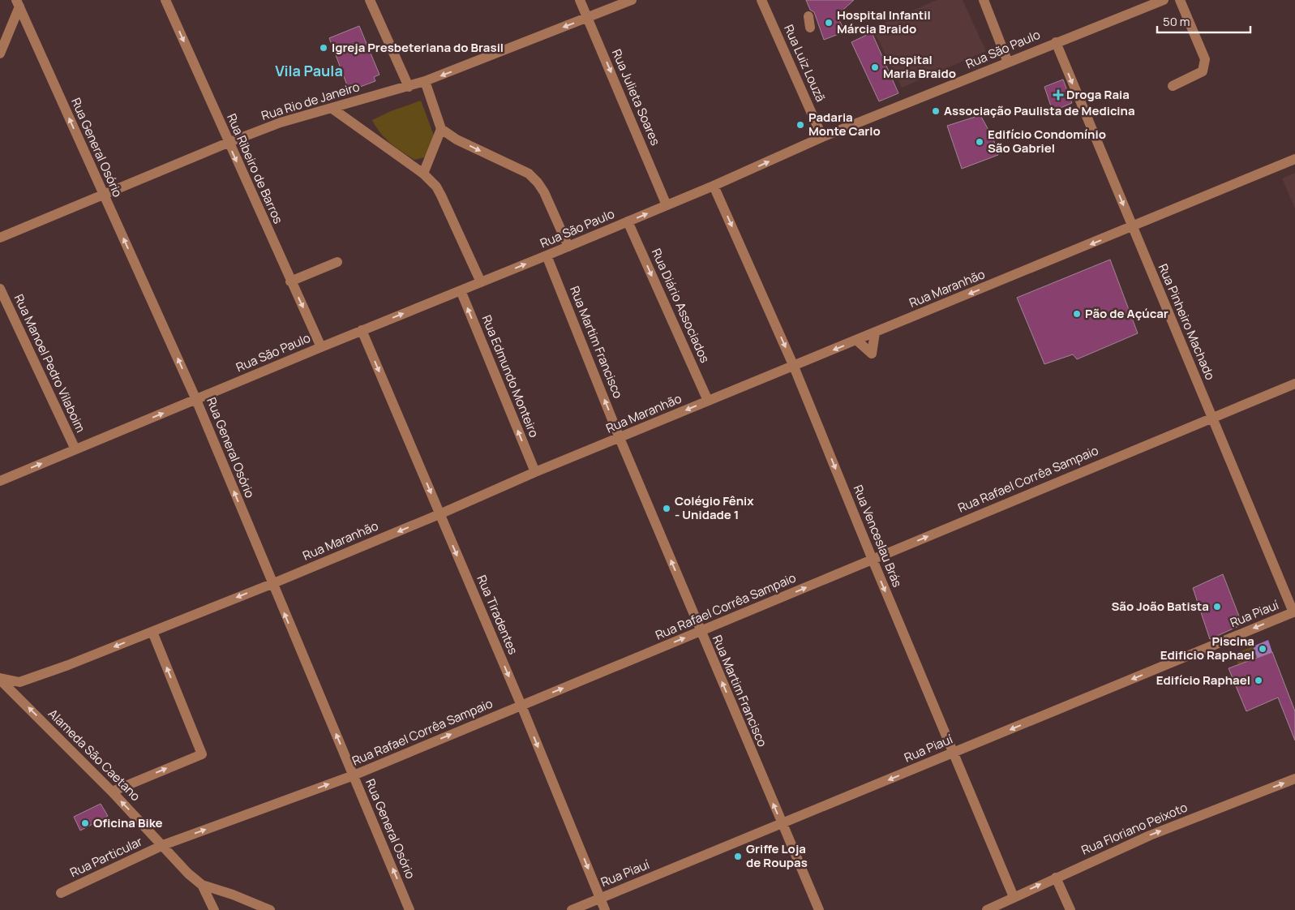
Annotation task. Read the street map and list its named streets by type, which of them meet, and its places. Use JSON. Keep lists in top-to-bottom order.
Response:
{
  "streets": {
    "street": [
      "Rua São Paulo",
      "Rua Luiz Louzã",
      "Rua Julieta Soares",
      "Rua Rio de Janeiro",
      "Rua General Osório",
      "Rua Ribeiro de Barros",
      "Rua Maranhão",
      "Rua Diário Associados",
      "Rua Pinheiro Machado",
      "Rua Martim Francisco",
      "Rua Manoel Pedro Vilaboim",
      "Rua Edmundo Monteiro",
      "Rua Rafael Corrêa Sampaio",
      "Rua Venceslau Brás",
      "Rua Piauí",
      "Rua Tiradentes",
      "Alameda São Caetano",
      "Rua Floriano Peixoto",
      "Rua Particular"
    ]
  },
  "crossings": [
    ["Rua São Paulo", "Rua Luiz Louzã"],
    ["Rua São Paulo", "Rua Julieta Soares"],
    ["Rua São Paulo", "Rua General Osório"],
    ["Rua São Paulo", "Rua Ribeiro de Barros"],
    ["Rua São Paulo", "Rua Diário Associados"],
    ["Rua São Paulo", "Rua Pinheiro Machado"],
    ["Rua São Paulo", "Rua Martim Francisco"],
    ["Rua São Paulo", "Rua Manoel Pedro Vilaboim"],
    ["Rua São Paulo", "Rua Edmundo Monteiro"],
    ["Rua São Paulo", "Rua Venceslau Brás"],
    ["Rua São Paulo", "Rua Tiradentes"],
    ["Rua Julieta Soares", "Rua Rio de Janeiro"],
    ["Rua Rio de Janeiro", "Rua General Osório"],
    ["Rua Rio de Janeiro", "Rua Ribeiro de Barros"],
    ["Rua General Osório", "Rua Maranhão"],
    ["Rua General Osório", "Rua Rafael Corrêa Sampaio"],
    ["Rua Maranhão", "Rua Diário Associados"],
    ["Rua Maranhão", "Rua Pinheiro Machado"],
    ["Rua Maranhão", "Rua Martim Francisco"],
    ["Rua Maranhão", "Rua Edmundo Monteiro"],
    ["Rua Maranhão", "Rua Venceslau Brás"],
    ["Rua Maranhão", "Rua Tiradentes"],
    ["Rua Maranhão", "Alameda São Caetano"],
    ["Rua Pinheiro Machado", "Rua Rafael Corrêa Sampaio"],
    ["Rua Pinheiro Machado", "Rua Piauí"],
    ["Rua Martim Francisco", "Rua Rafael Corrêa Sampaio"],
    ["Rua Martim Francisco", "Rua Piauí"],
    ["Rua Rafael Corrêa Sampaio", "Rua Venceslau Brás"],
    ["Rua Rafael Corrêa Sampaio", "Rua Tiradentes"],
    ["Rua Rafael Corrêa Sampaio", "Alameda São Caetano"],
    ["Rua Rafael Corrêa Sampaio", "Rua Particular"],
    ["Rua Venceslau Brás", "Rua Piauí"],
    ["Rua Venceslau Brás", "Rua Floriano Peixoto"],
    ["Rua Piauí", "Rua Tiradentes"],
    ["Alameda São Caetano", "Rua Particular"]
  ],
  "one_way": [
    "Rua São Paulo",
    "Rua Julieta Soares",
    "Rua General Osório",
    "Rua Ribeiro de Barros",
    "Rua Maranhão",
    "Rua Diário Associados",
    "Rua Martim Francisco",
    "Rua Edmundo Monteiro",
    "Rua Rafael Corrêa Sampaio",
    "Rua Venceslau Brás",
    "Rua Piauí",
    "Rua Tiradentes",
    "Alameda São Caetano",
    "Rua Floriano Peixoto"
  ],
  "districts": ["Vila Paula"],
  "places": {
    "other": [
      "Hospital Infantil Márcia Braido",
      "Igreja Presbeteriana do Brasil",
      "Hospital Maria Braido",
      "Associação Paulista de Medicina",
      "Padaria Monte Carlo",
      "Edifício Condomínio São Gabriel",
      "Pão de Açúcar",
      "Colégio Fênix - Unidade 1",
      "São João Batista",
      "Piscina Edificio Raphael",
      "Edifício Raphael",
      "Oficina Bike",
      "Griffe Loja de Roupas"
    ],
    "health": ["Droga Raia"]
  },
  "scale_bar": "50 m"
}
